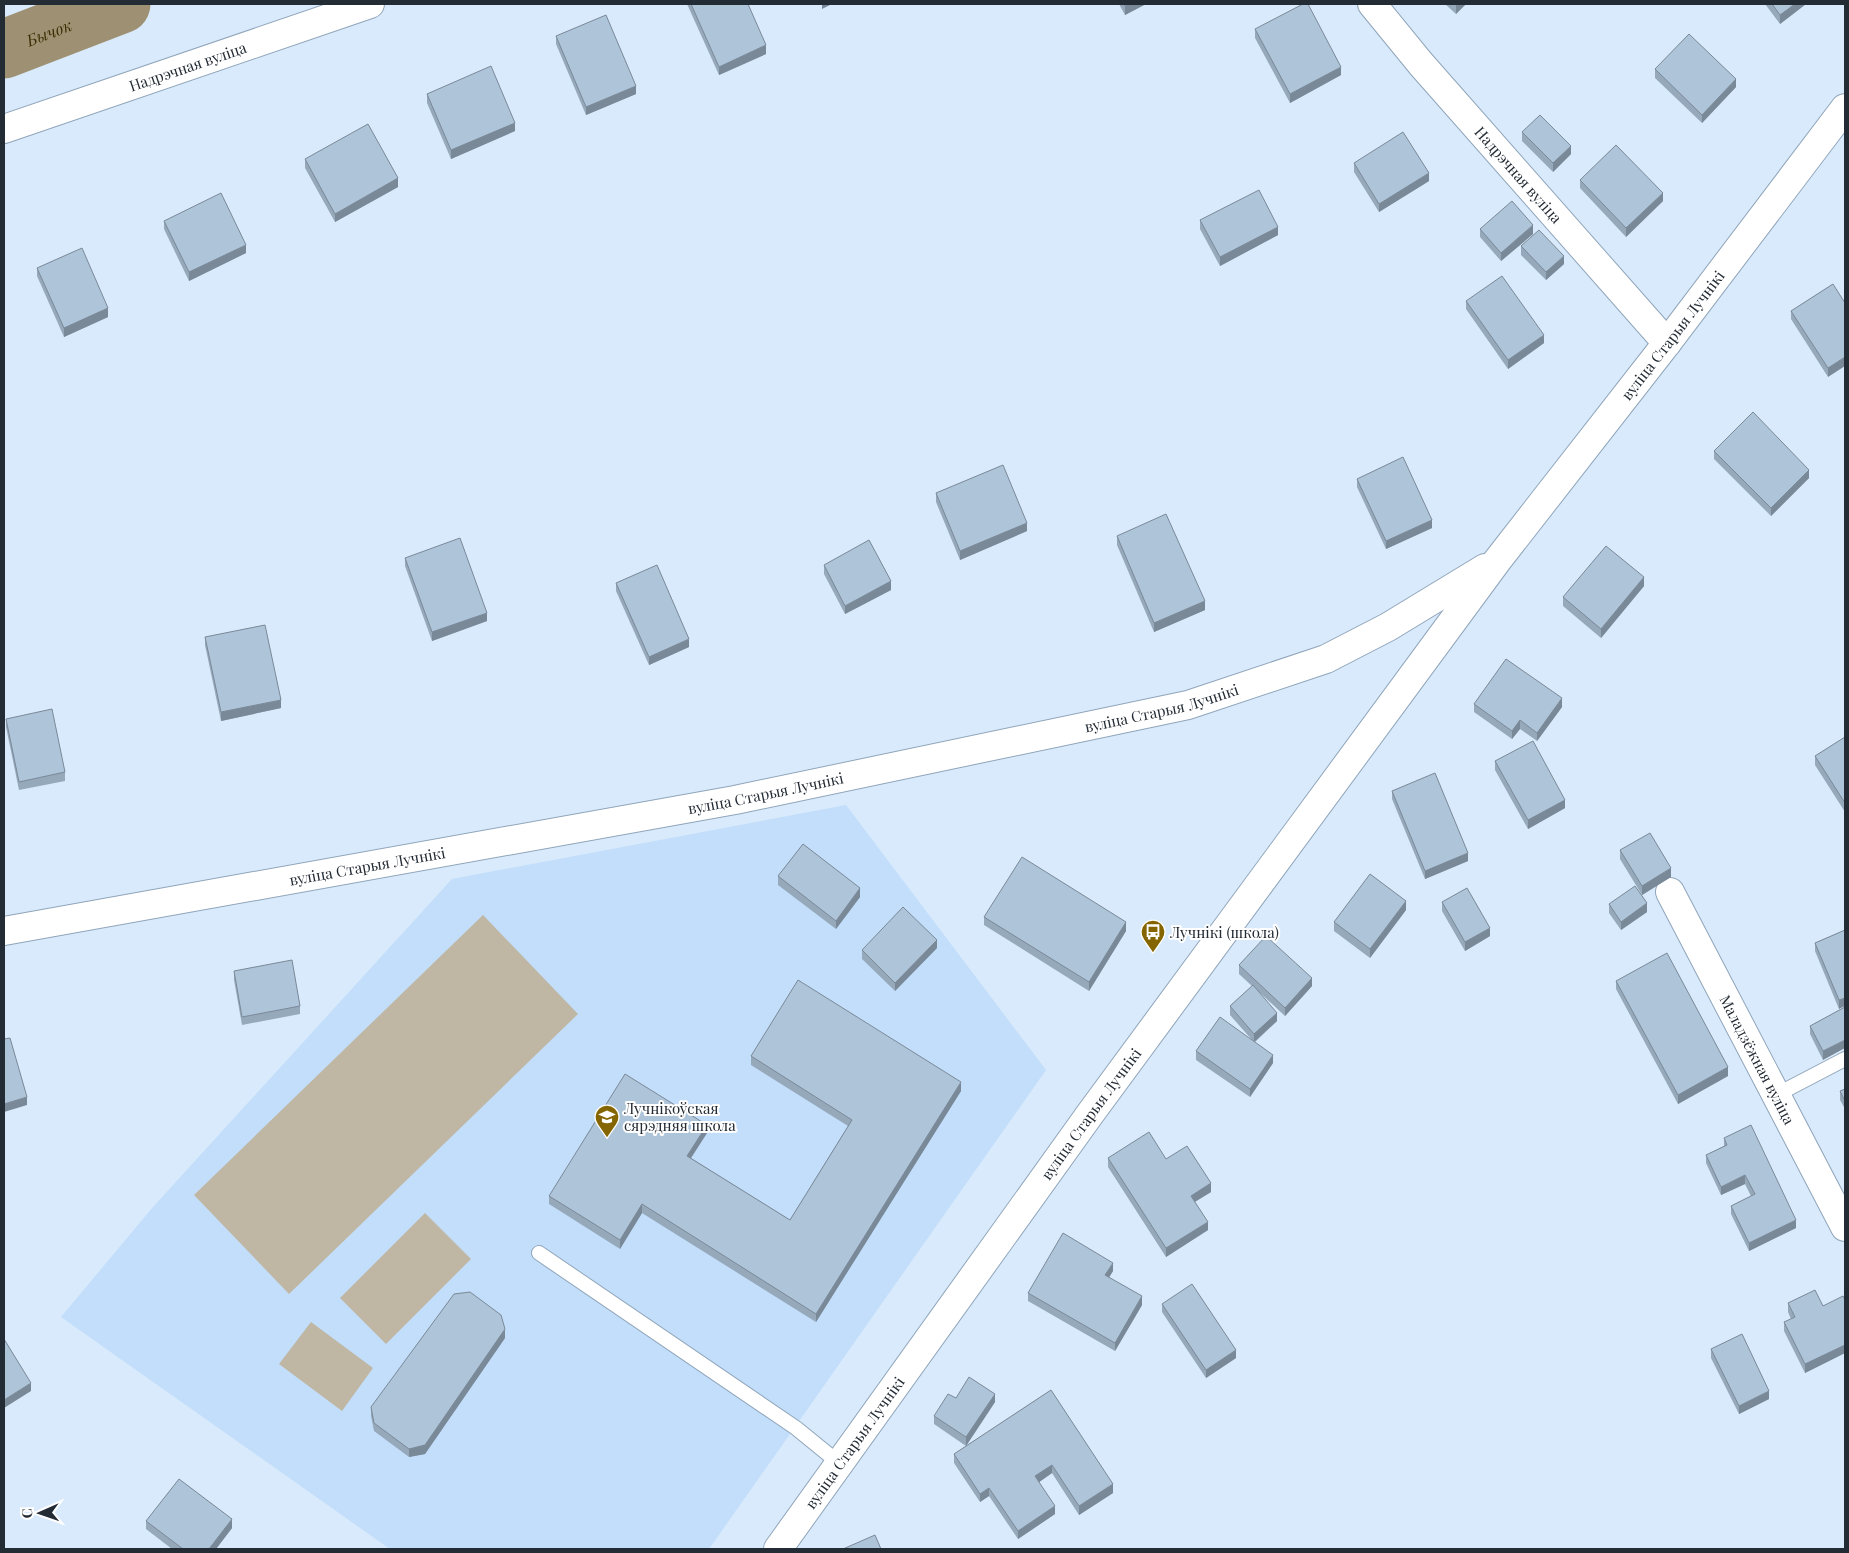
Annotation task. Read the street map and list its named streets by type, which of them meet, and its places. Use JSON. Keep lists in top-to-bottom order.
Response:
{
  "streets": {
    "main road": ["Надрэчная вуліца", "вуліца Старыя Лучнікі", "Маладзёжная вуліца"]
  },
  "crossings": [
    ["Надрэчная вуліца", "вуліца Старыя Лучнікі"]
  ],
  "water": ["Бычок"],
  "places": {
    "bus stop": ["Лучнікі (школа)"],
    "school or university": ["Лучнікоўская сярэдняя школа"]
  },
  "north": "left"
}
